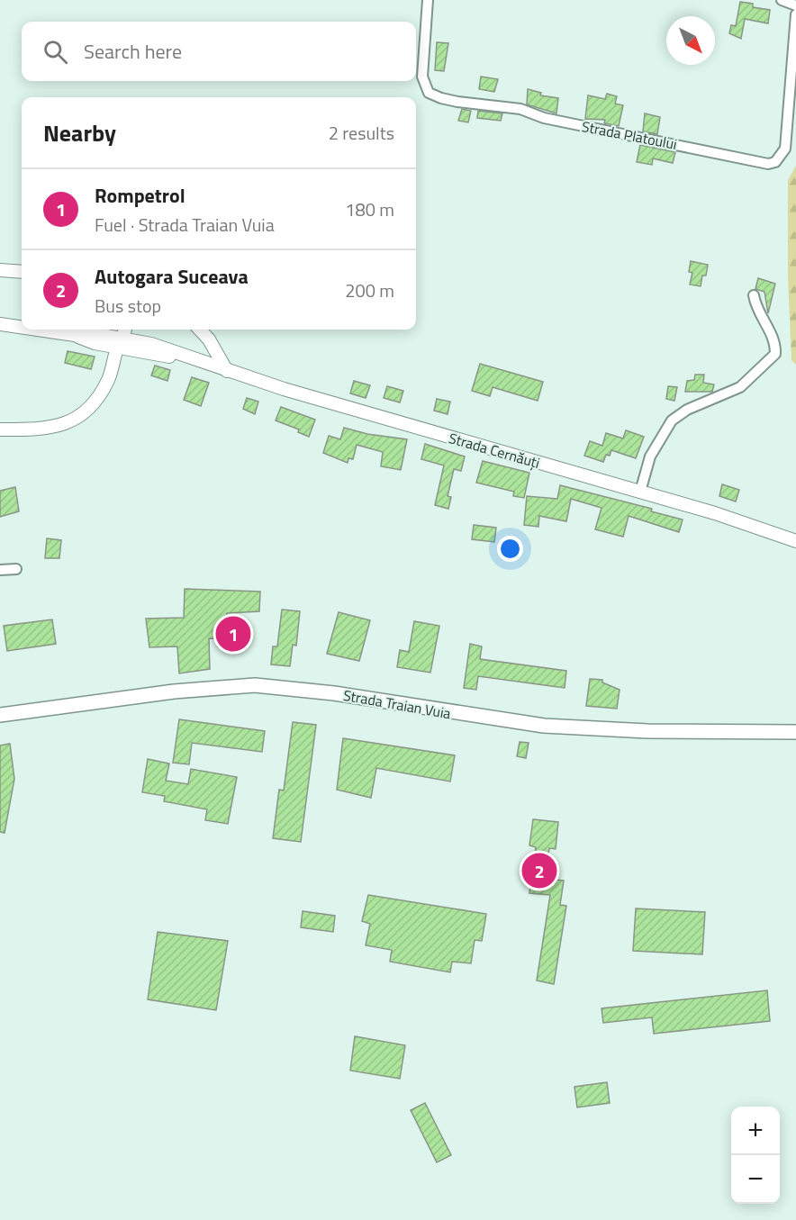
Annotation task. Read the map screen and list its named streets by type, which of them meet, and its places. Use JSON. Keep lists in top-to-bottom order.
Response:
{
  "streets": {
    "main road": ["Strada Traian Vuia"],
    "street": ["Strada Platoului", "Strada Cernăuți"]
  },
  "north": "bottom right",
  "page": {
    "search": "Search here",
    "heading": ["Nearby", "2 results"],
    "list": [
      {
        "mark": "1",
        "name": "Rompetrol",
        "note": "Fuel · Strada Traian Vuia",
        "value": "180 m"
      },
      {
        "mark": "2",
        "name": "Autogara Suceava",
        "note": "Bus stop",
        "value": "200 m"
      }
    ],
    "pins": ["1", "2"],
    "map_buttons": ["+", "−"]
  }
}
